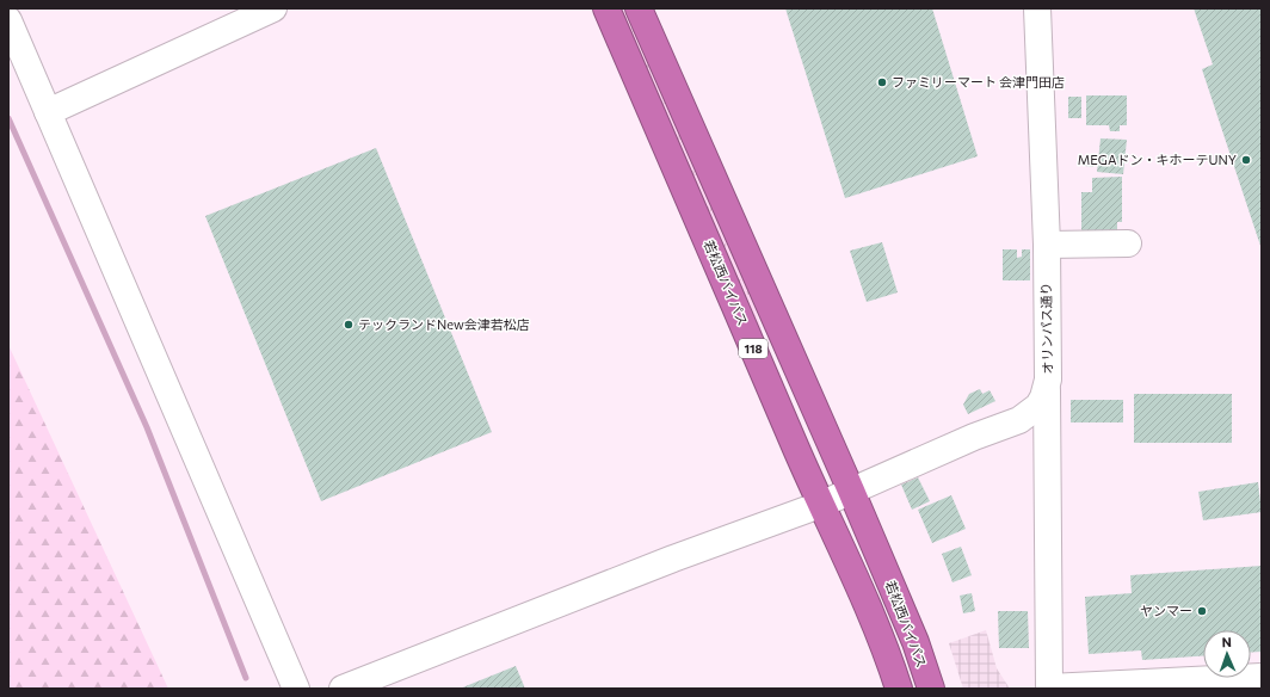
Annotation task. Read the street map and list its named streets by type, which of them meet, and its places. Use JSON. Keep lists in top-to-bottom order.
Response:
{
  "streets": {
    "highway": ["若松西バイパス", "118"],
    "street": ["オリンパス通り"]
  },
  "crossings": [
    ["若松西バイパス", "オリンパス通り"]
  ],
  "places": [
    "ファミリーマート 会津門田店",
    "MEGAドン・キホーテUNY",
    "テックランドNew会津若松店",
    "ヤンマー"
  ],
  "north": "top"
}
